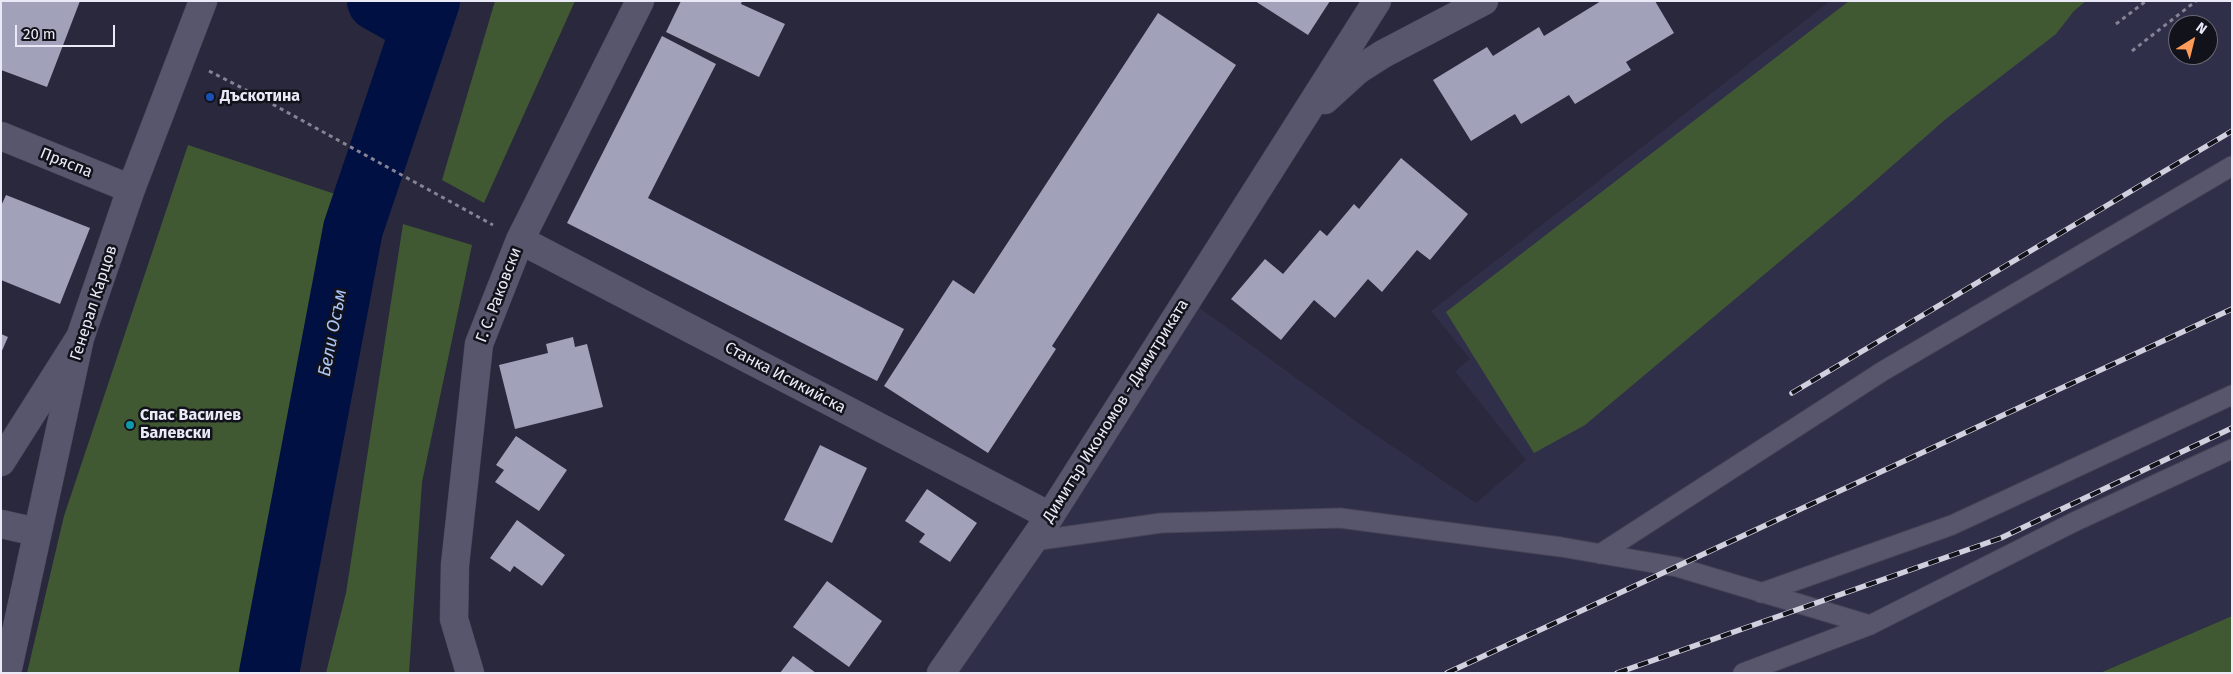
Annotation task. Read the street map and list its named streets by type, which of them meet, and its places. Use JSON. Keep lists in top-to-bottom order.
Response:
{
  "streets": {
    "street": [
      "Пряспа",
      "Г. С. Раковски",
      "Генерал Карцов",
      "Станка Исикийска",
      "Димитър Икономов - Димитриката"
    ]
  },
  "crossings": [
    ["Пряспа", "Генерал Карцов"],
    ["Г. С. Раковски", "Станка Исикийска"],
    ["Станка Исикийска", "Димитър Икономов - Димитриката"]
  ],
  "water": ["Бели Осъм"],
  "places": ["Дъскотина", "Спас Василев Балевски"],
  "scale_bar": "20 m",
  "north": "top right"
}
